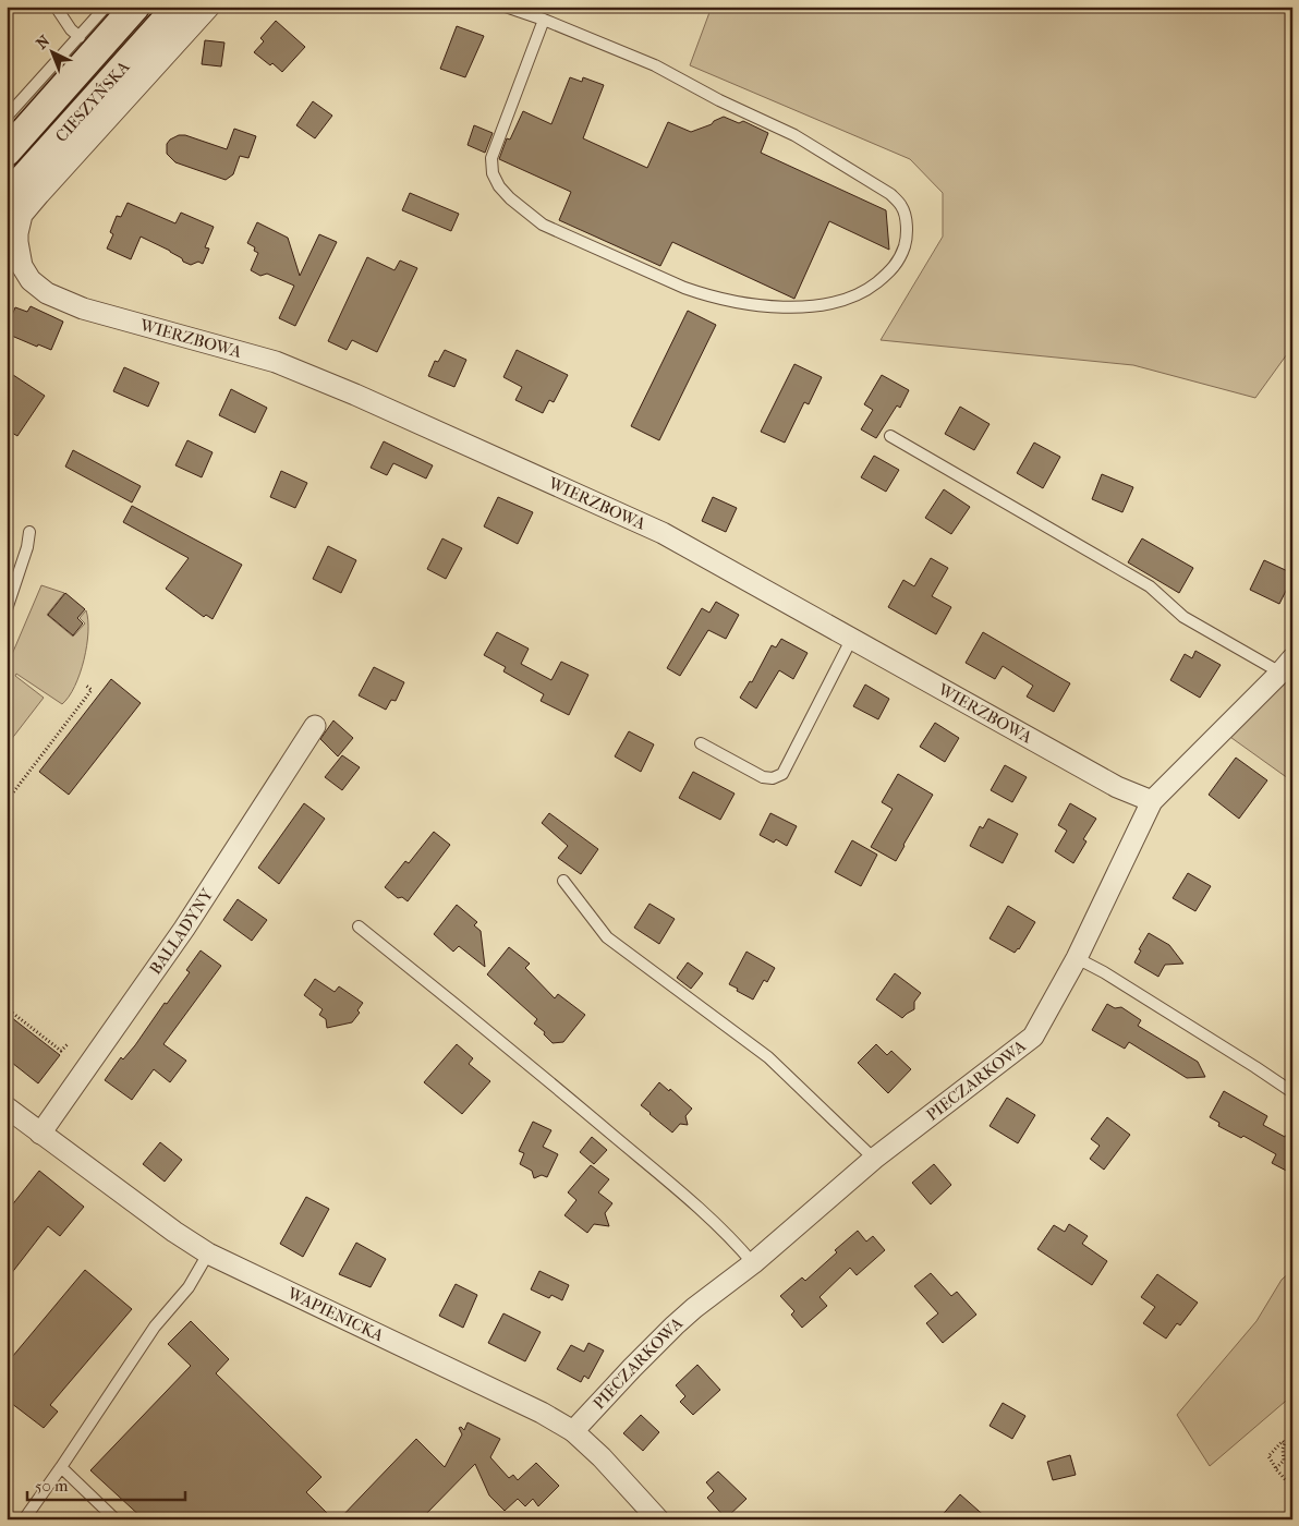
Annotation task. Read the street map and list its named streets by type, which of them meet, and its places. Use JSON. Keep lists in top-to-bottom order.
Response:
{
  "streets": {
    "main road": ["CIESZYŃSKA"],
    "street": [
      "WIERZBOWA",
      "BALLADYNY",
      "PIECZARKOWA",
      "WAPIENICKA"
    ]
  },
  "crossings": [
    ["WIERZBOWA", "PIECZARKOWA"],
    ["BALLADYNY", "WAPIENICKA"],
    ["PIECZARKOWA", "WAPIENICKA"]
  ],
  "scale_bar": "50 m",
  "north": "top left"
}
